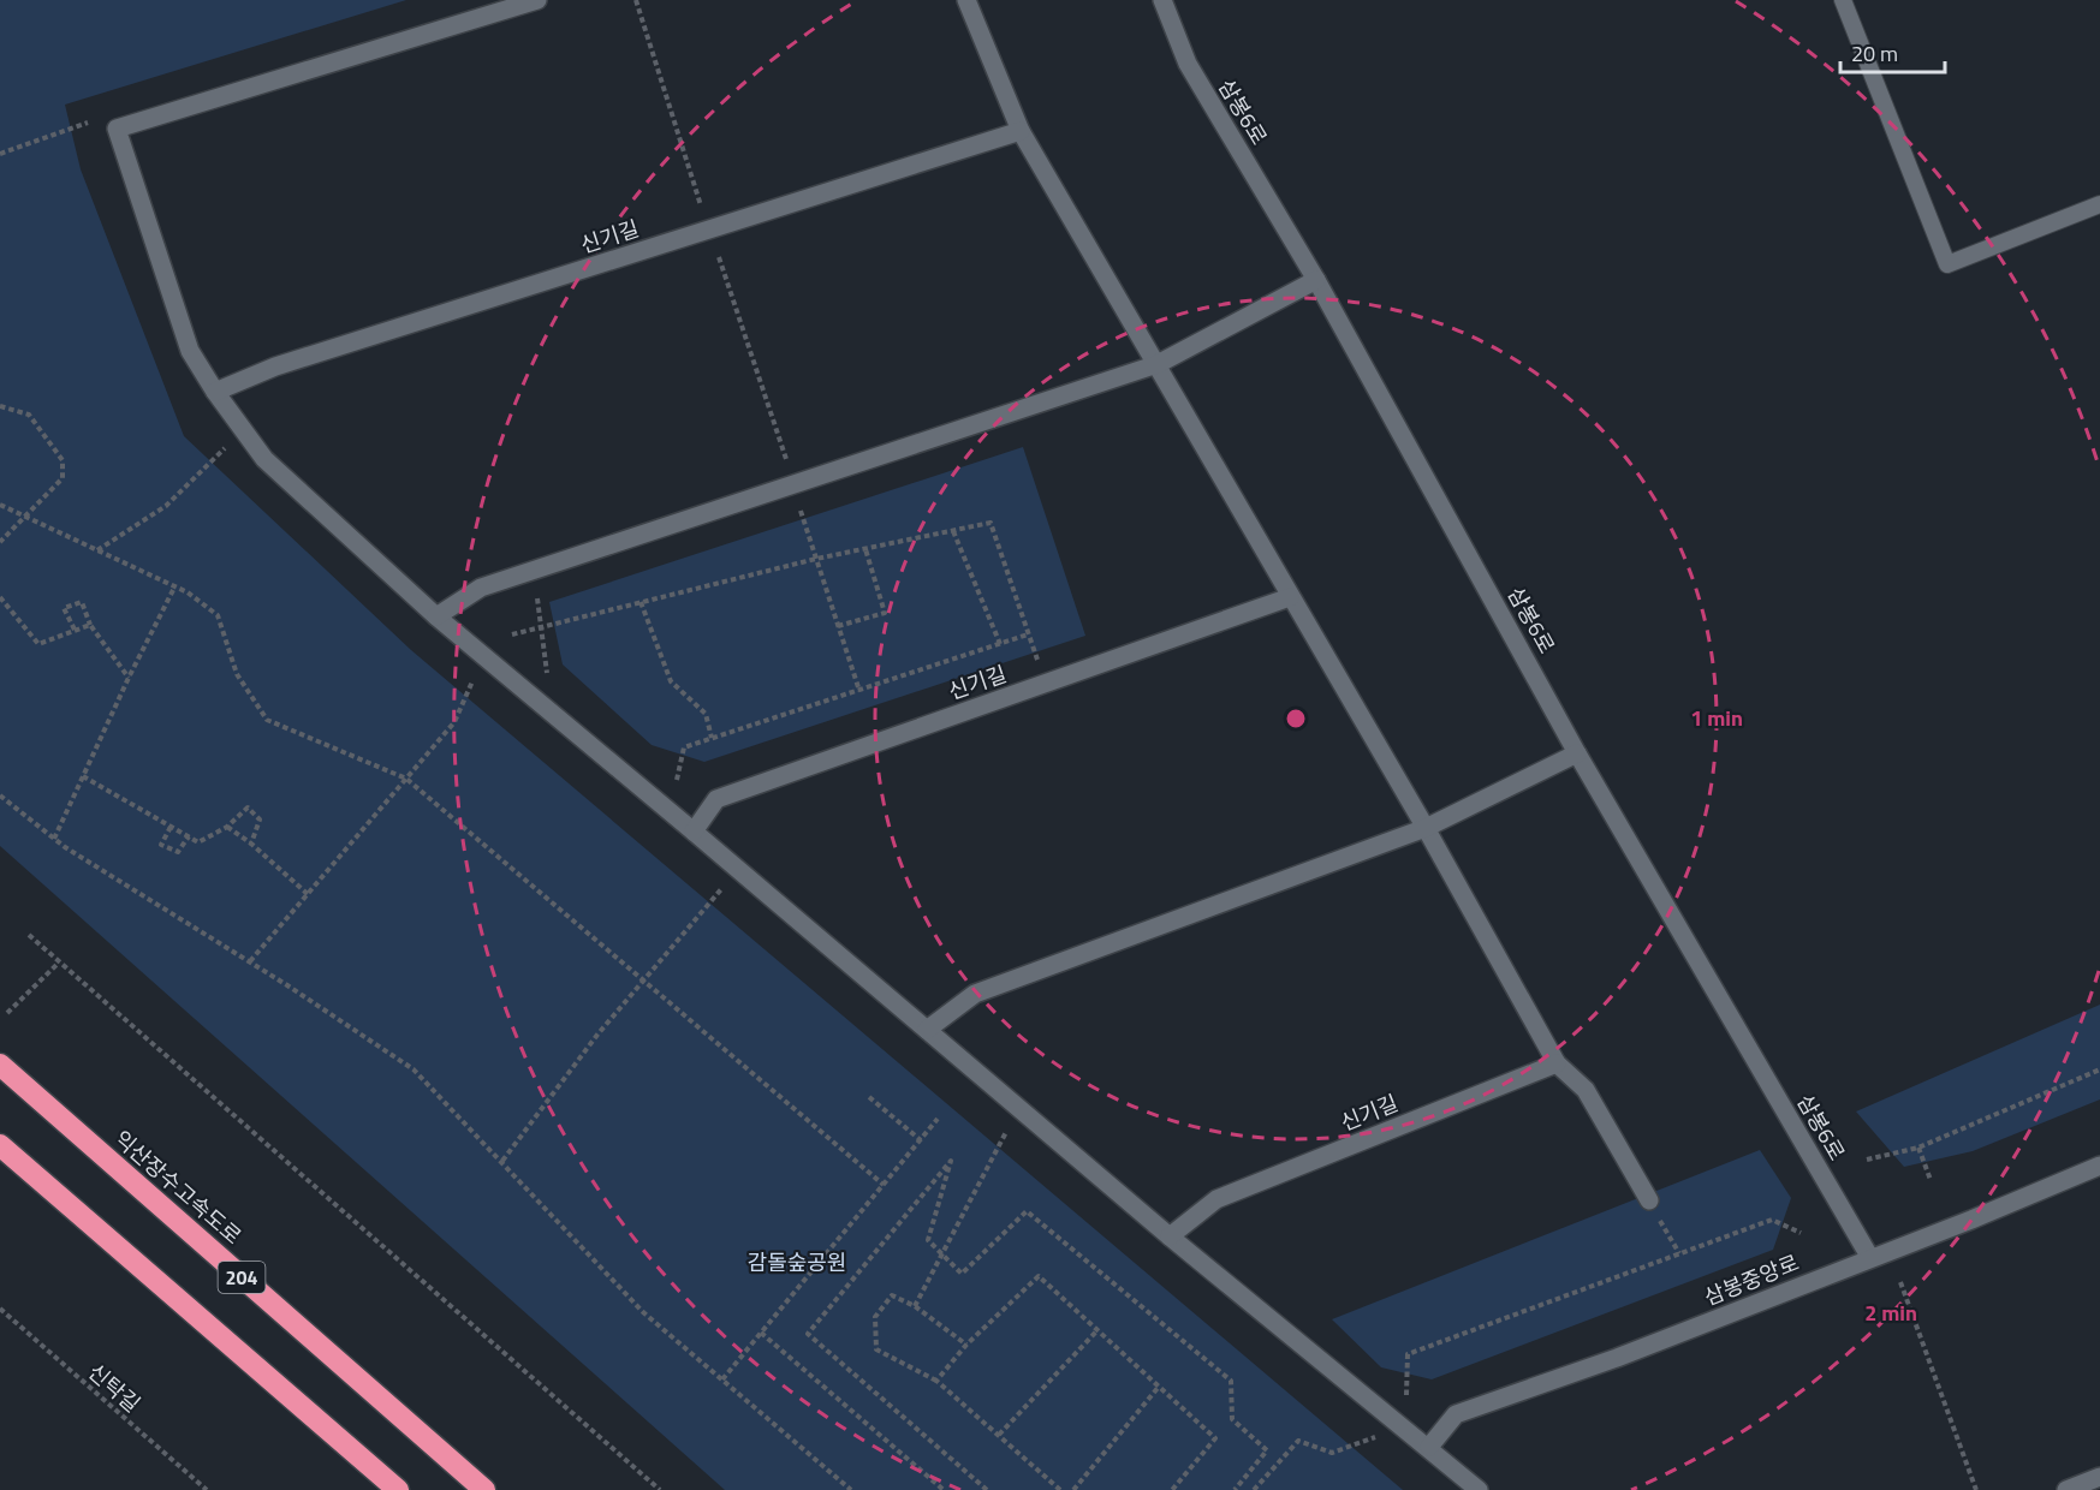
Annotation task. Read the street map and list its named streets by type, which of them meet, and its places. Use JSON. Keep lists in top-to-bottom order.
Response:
{
  "streets": {
    "highway": ["익산장수고속도로", "204"],
    "street": ["삼봉6로", "신기길", "삼봉중앙로"],
    "path": ["신탁길"]
  },
  "crossings": [
    ["삼봉6로", "삼봉중앙로"]
  ],
  "parks": ["감돌숲공원"],
  "scale_bar": "20 m",
  "rings": ["1 min", "2 min"]
}
